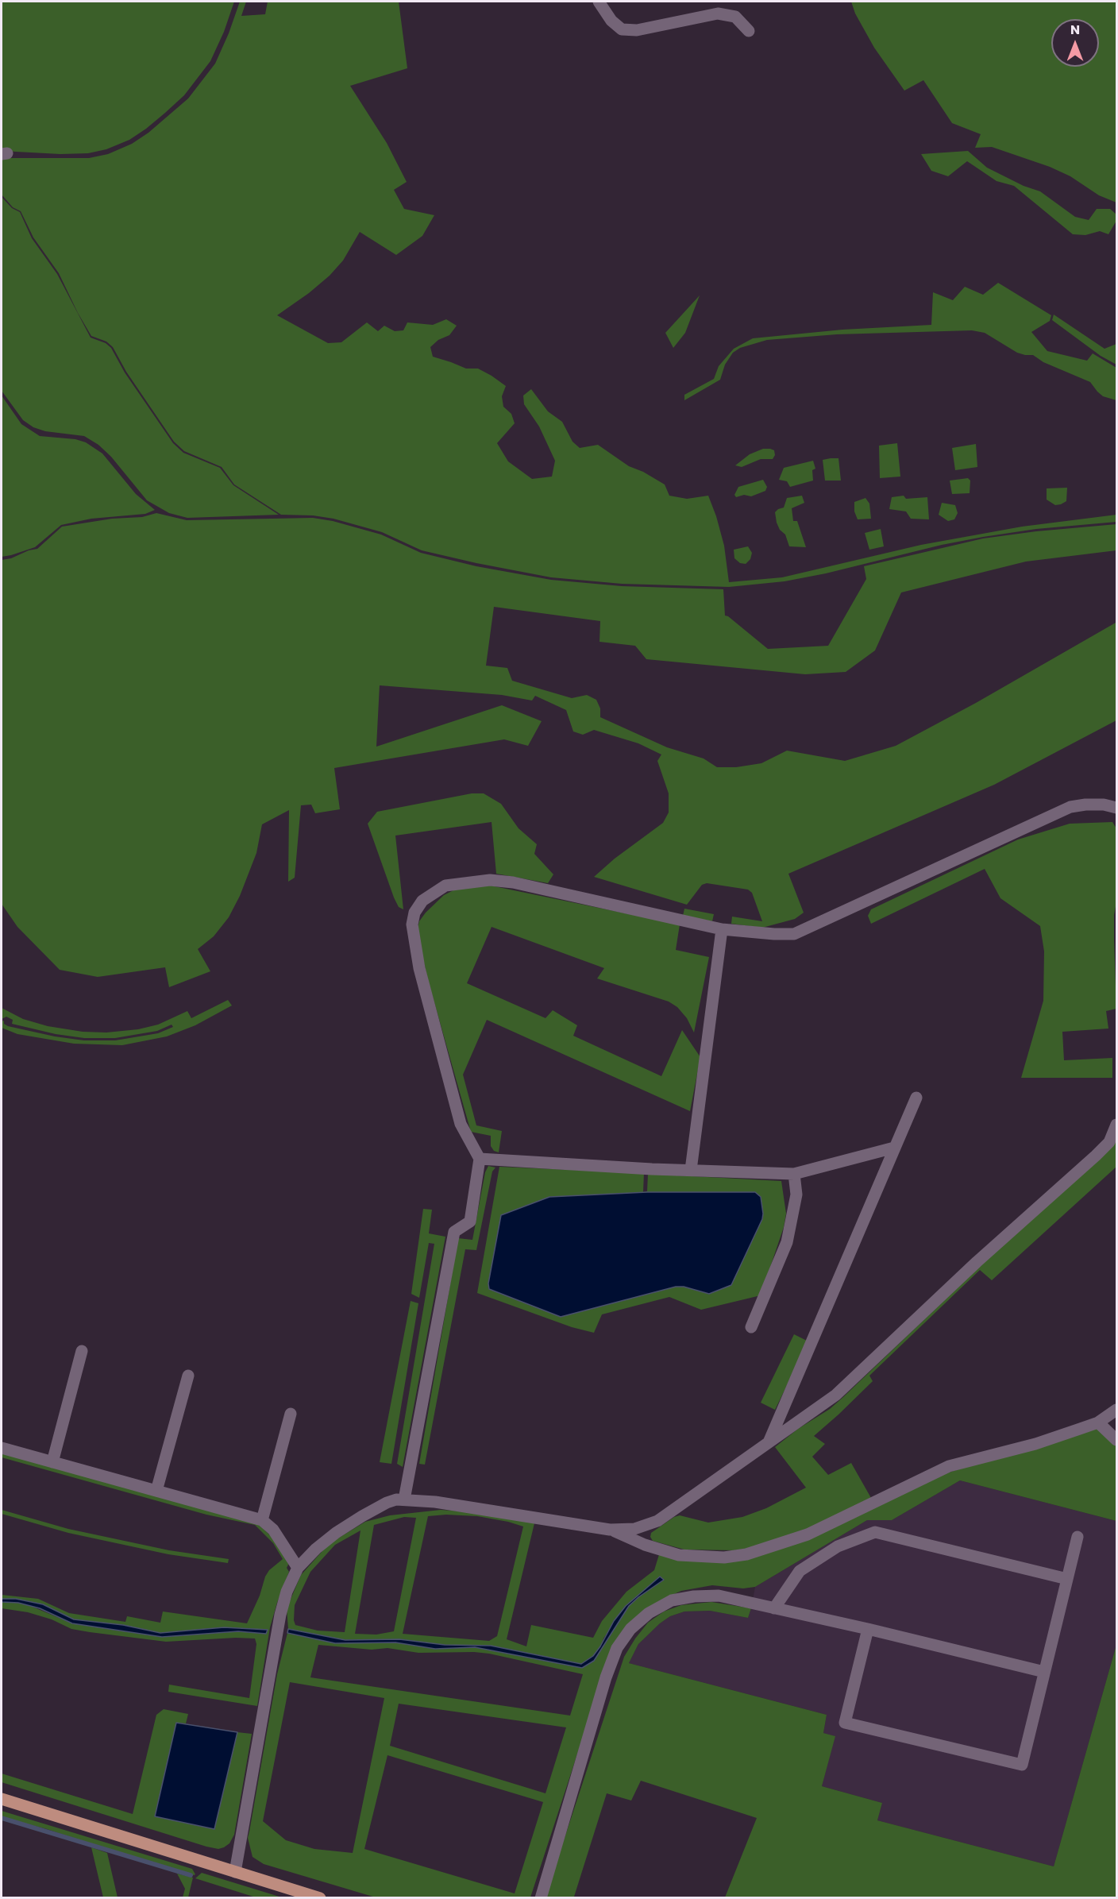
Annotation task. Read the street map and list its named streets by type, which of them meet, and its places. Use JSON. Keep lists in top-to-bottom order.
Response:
{
  "north": "top"
}
